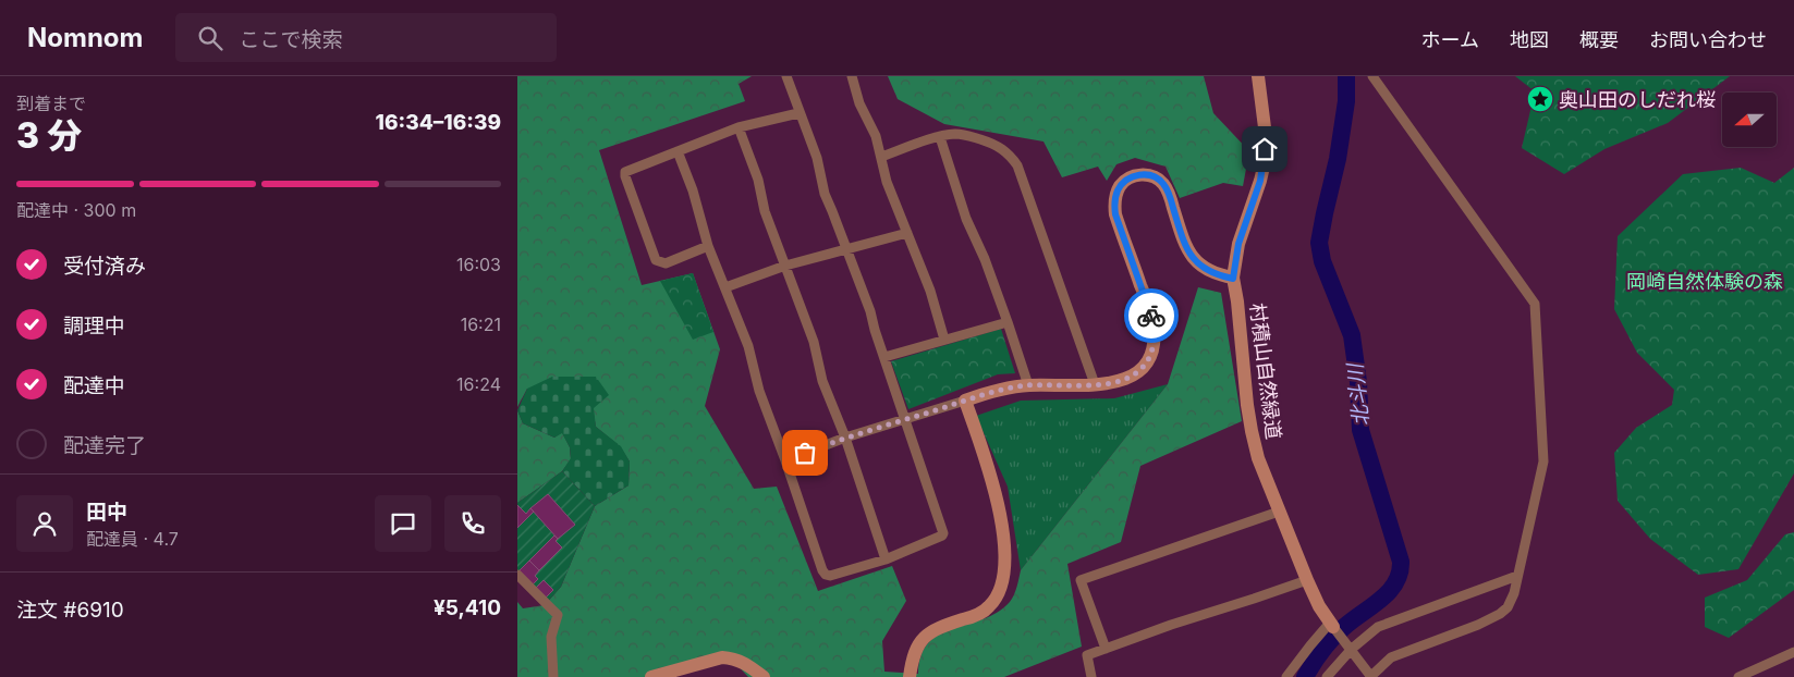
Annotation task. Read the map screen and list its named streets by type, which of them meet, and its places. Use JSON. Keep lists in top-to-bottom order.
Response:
{
  "streets": {
    "street": ["村積山自然緑道"]
  },
  "water": ["北斗川"],
  "parks": ["岡崎自然体験の森"],
  "places": {
    "place": ["奥山田のしだれ桜"]
  },
  "north": "left",
  "page": {
    "header": "Nomnom",
    "search": "ここで検索",
    "nav": [
      "ホーム",
      "地図",
      "概要",
      "お問い合わせ"
    ],
    "heading": ["3 分", "到着まで", "16:34–16:39"],
    "panel": [
      "田中",
      "配達員 · 4.7",
      "注文 #6910",
      "¥5,410"
    ],
    "bar": "配達中 · 300 m",
    "list": [
      ["受付済み", "16:03"],
      ["調理中", "16:21"],
      ["配達中", "16:24"],
      "配達完了"
    ]
  }
}
